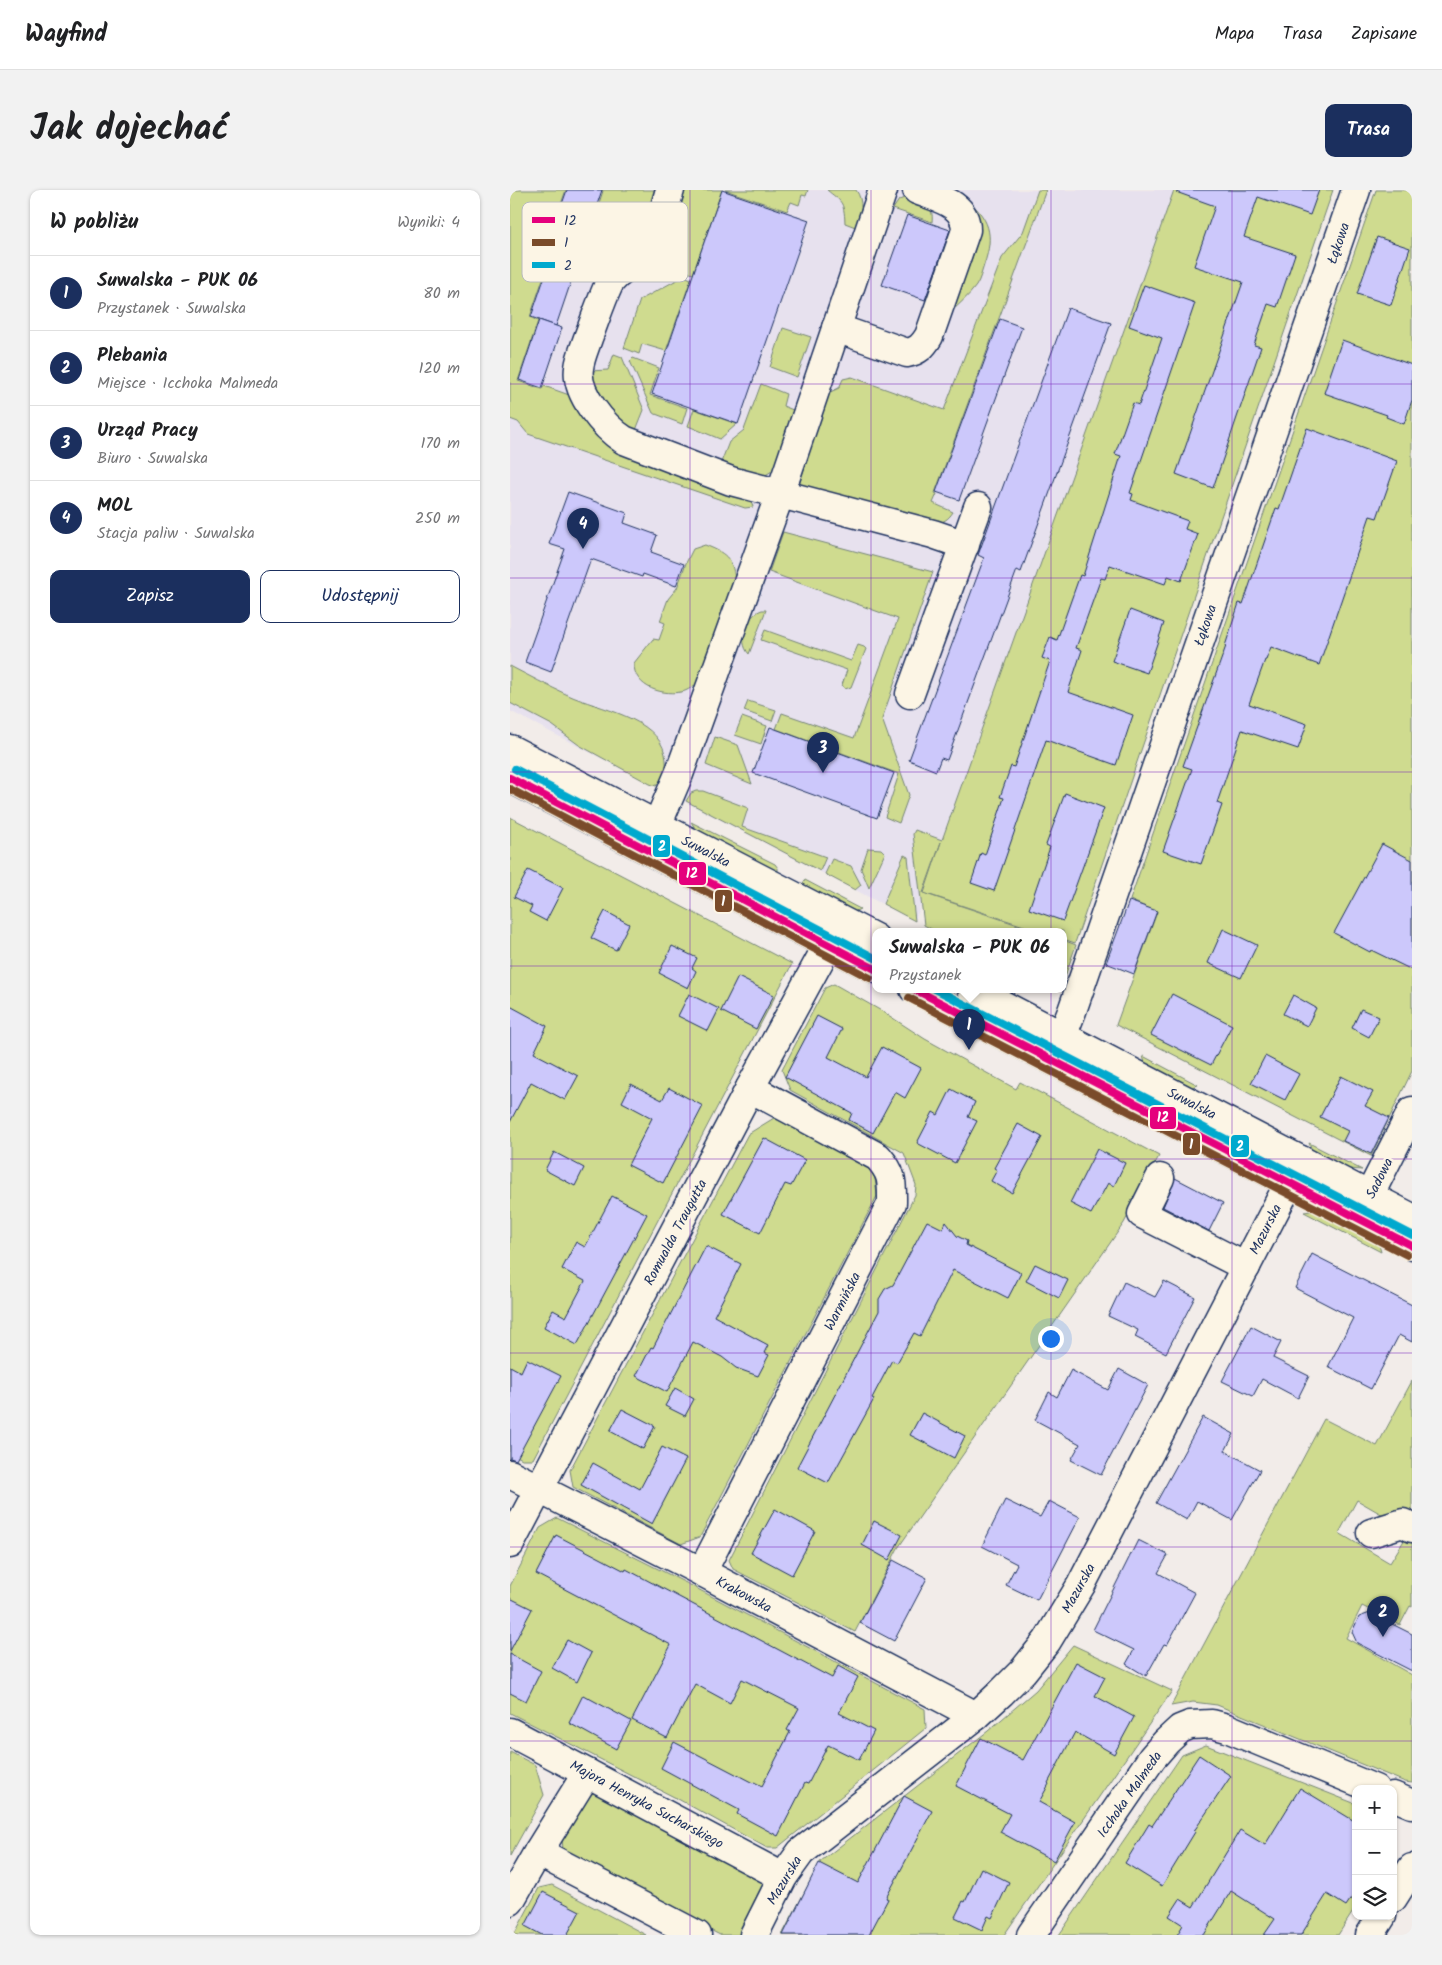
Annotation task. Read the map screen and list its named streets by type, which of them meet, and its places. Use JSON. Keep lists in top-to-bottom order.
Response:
{
  "streets": {
    "street": [
      "Łąkowa",
      "Suwalska",
      "Sadowa",
      "Mazurska",
      "Romualda Traugutta",
      "Warmińska",
      "Krakowska",
      "Icchoka Malmeda",
      "Majora Henryka Sucharskiego"
    ]
  },
  "crossings": [
    ["Łąkowa", "Suwalska"],
    ["Suwalska", "Sadowa"],
    ["Suwalska", "Mazurska"],
    ["Suwalska", "Romualda Traugutta"],
    ["Mazurska", "Krakowska"],
    ["Mazurska", "Majora Henryka Sucharskiego"],
    ["Romualda Traugutta", "Warmińska"],
    ["Romualda Traugutta", "Krakowska"],
    ["Warmińska", "Krakowska"]
  ],
  "lines": ["transit line 2", "transit line 12", "transit line 1"],
  "legend": ["12", "1", "2"],
  "page": {
    "header": "Wayfind",
    "nav": ["Mapa", "Trasa", "Zapisane"],
    "title": "Jak dojechać",
    "buttons": [
      "Trasa",
      ["Zapisz", "Udostępnij"]
    ],
    "heading": ["W pobliżu", "Wyniki: 4"],
    "list": [
      {
        "mark": "1",
        "name": "Suwalska - PUK 06",
        "note": "Przystanek · Suwalska",
        "value": "80 m"
      },
      {
        "mark": "2",
        "name": "Plebania",
        "note": "Miejsce · Icchoka Malmeda",
        "value": "120 m"
      },
      {
        "mark": "3",
        "name": "Urząd Pracy",
        "note": "Biuro · Suwalska",
        "value": "170 m"
      },
      {
        "mark": "4",
        "name": "MOL",
        "note": "Stacja paliw · Suwalska",
        "value": "250 m"
      }
    ],
    "pins": [
      "4",
      "3",
      "1",
      "2"
    ],
    "popup": ["Suwalska - PUK 06", "Przystanek"],
    "map_buttons": ["+", "−"]
  }
}
